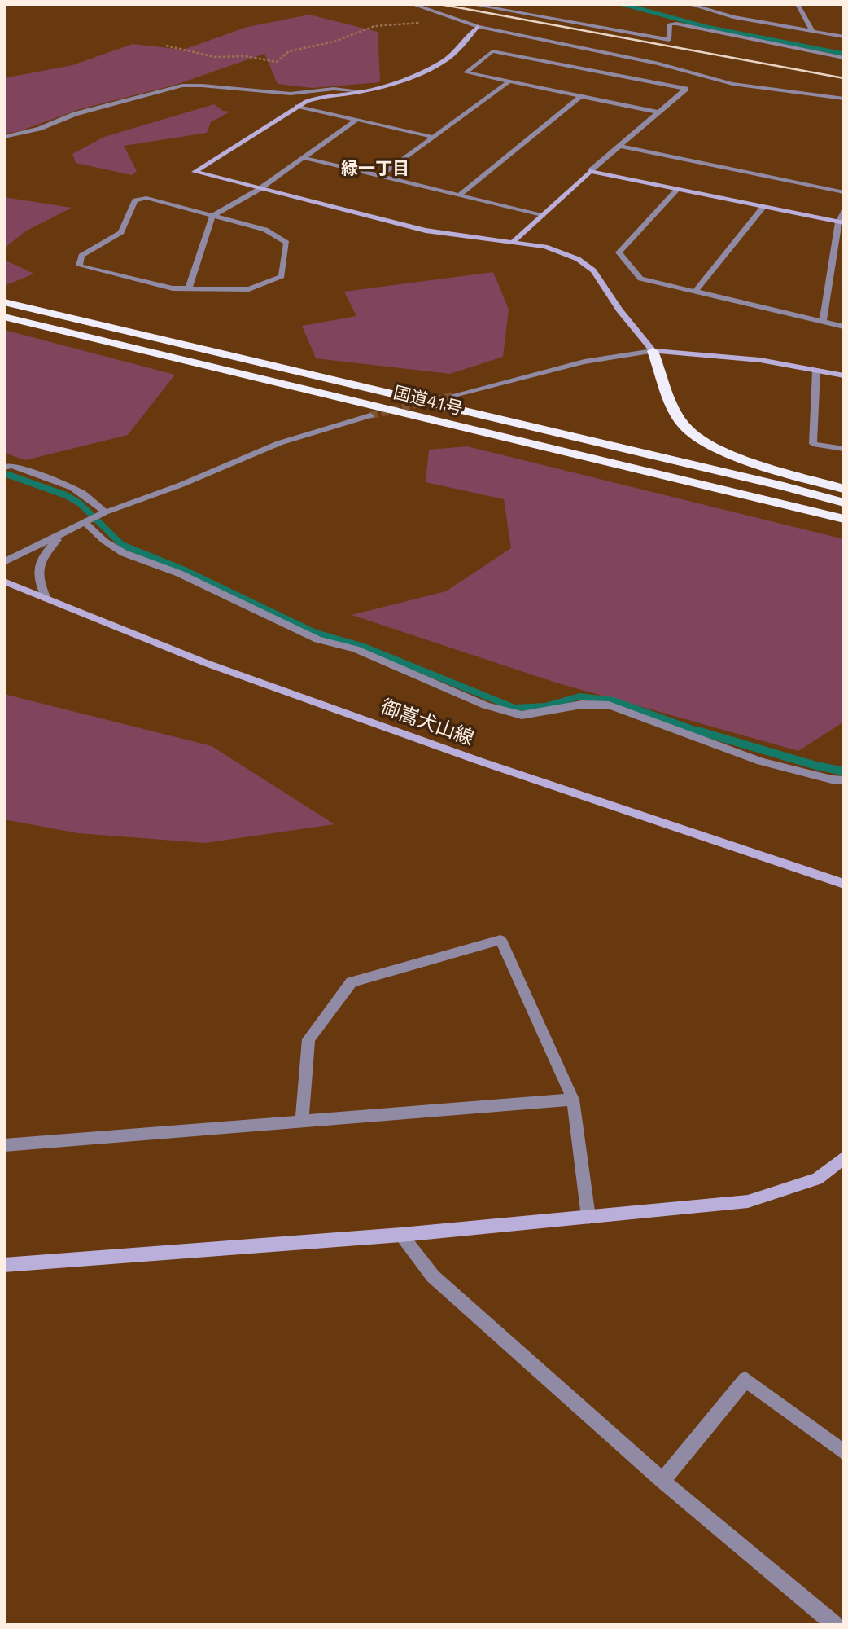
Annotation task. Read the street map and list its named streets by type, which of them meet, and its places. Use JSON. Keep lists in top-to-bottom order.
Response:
{
  "streets": {
    "highway": ["国道41号"],
    "street": ["御嵩犬山線"]
  },
  "districts": ["緑一丁目"]
}
